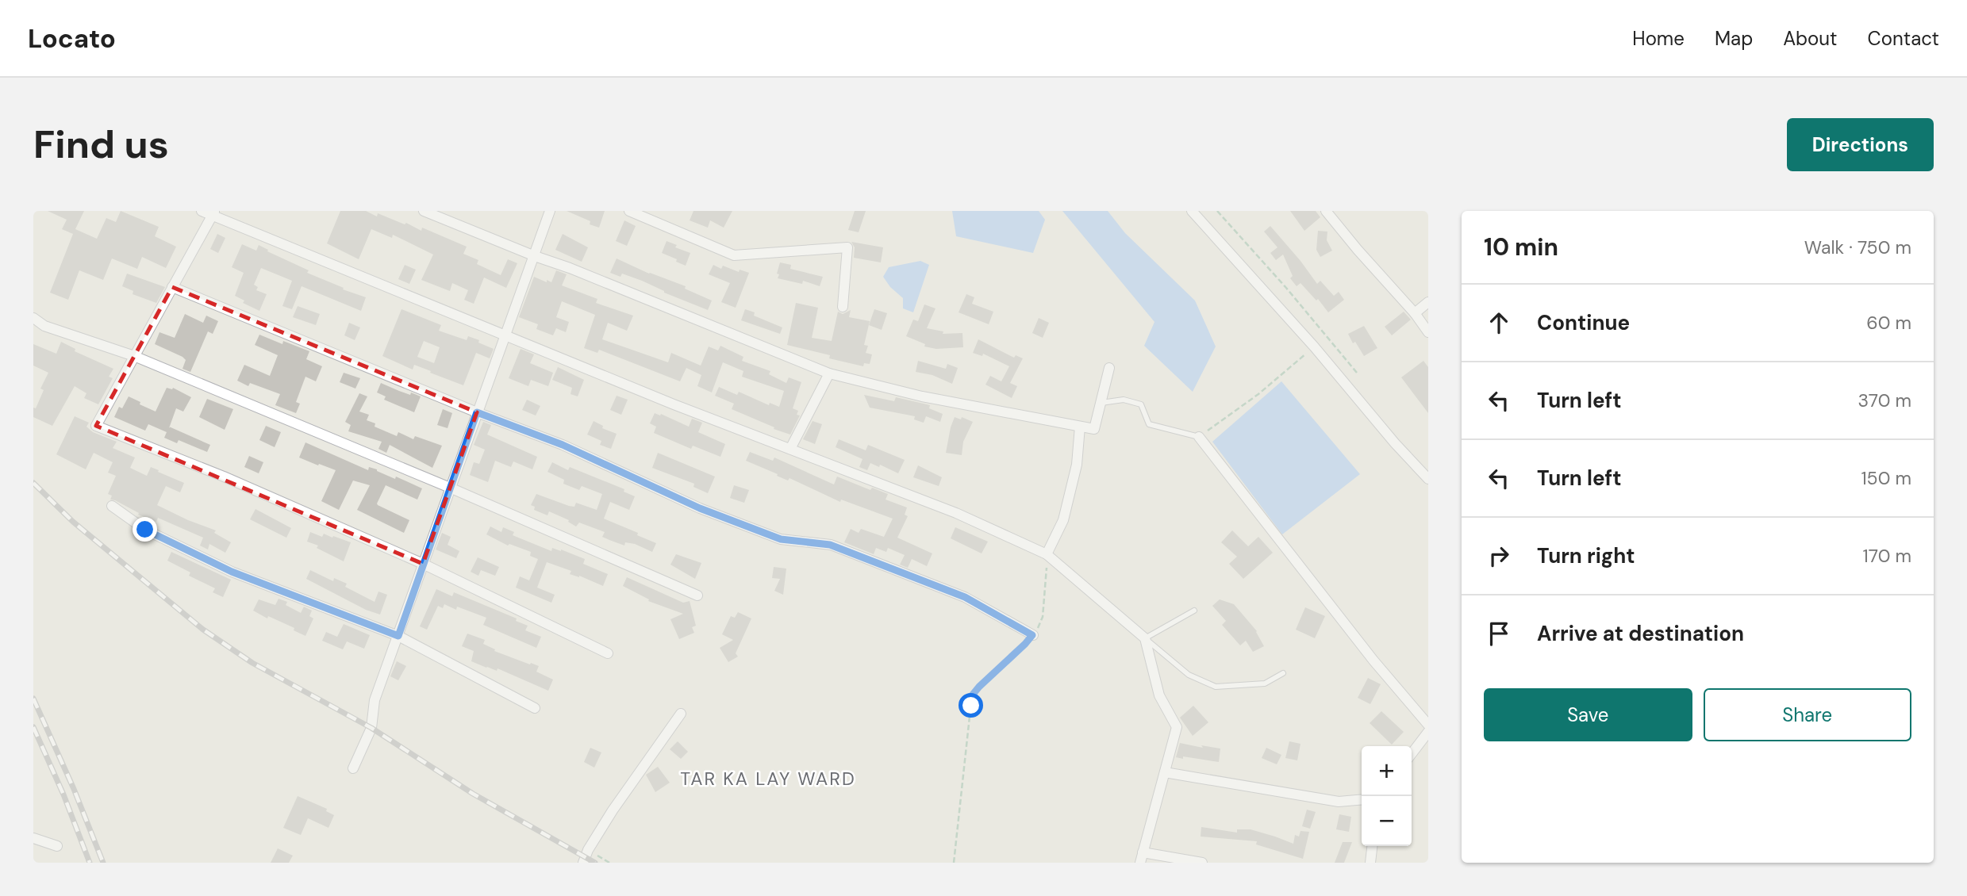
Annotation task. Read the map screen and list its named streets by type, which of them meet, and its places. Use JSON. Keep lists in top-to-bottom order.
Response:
{
  "districts": ["TAR KA LAY WARD"],
  "page": {
    "header": "Locato",
    "nav": [
      "Home",
      "Map",
      "About",
      "Contact"
    ],
    "buttons": [
      "Directions",
      ["Save", "Share"]
    ],
    "title": "Find us",
    "heading": ["10 min", "Walk · 750 m"],
    "list": [
      ["Continue", "60 m"],
      ["Turn left", "370 m"],
      ["Turn left", "150 m"],
      ["Turn right", "170 m"],
      "Arrive at destination"
    ],
    "map_buttons": ["+", "−"]
  }
}
